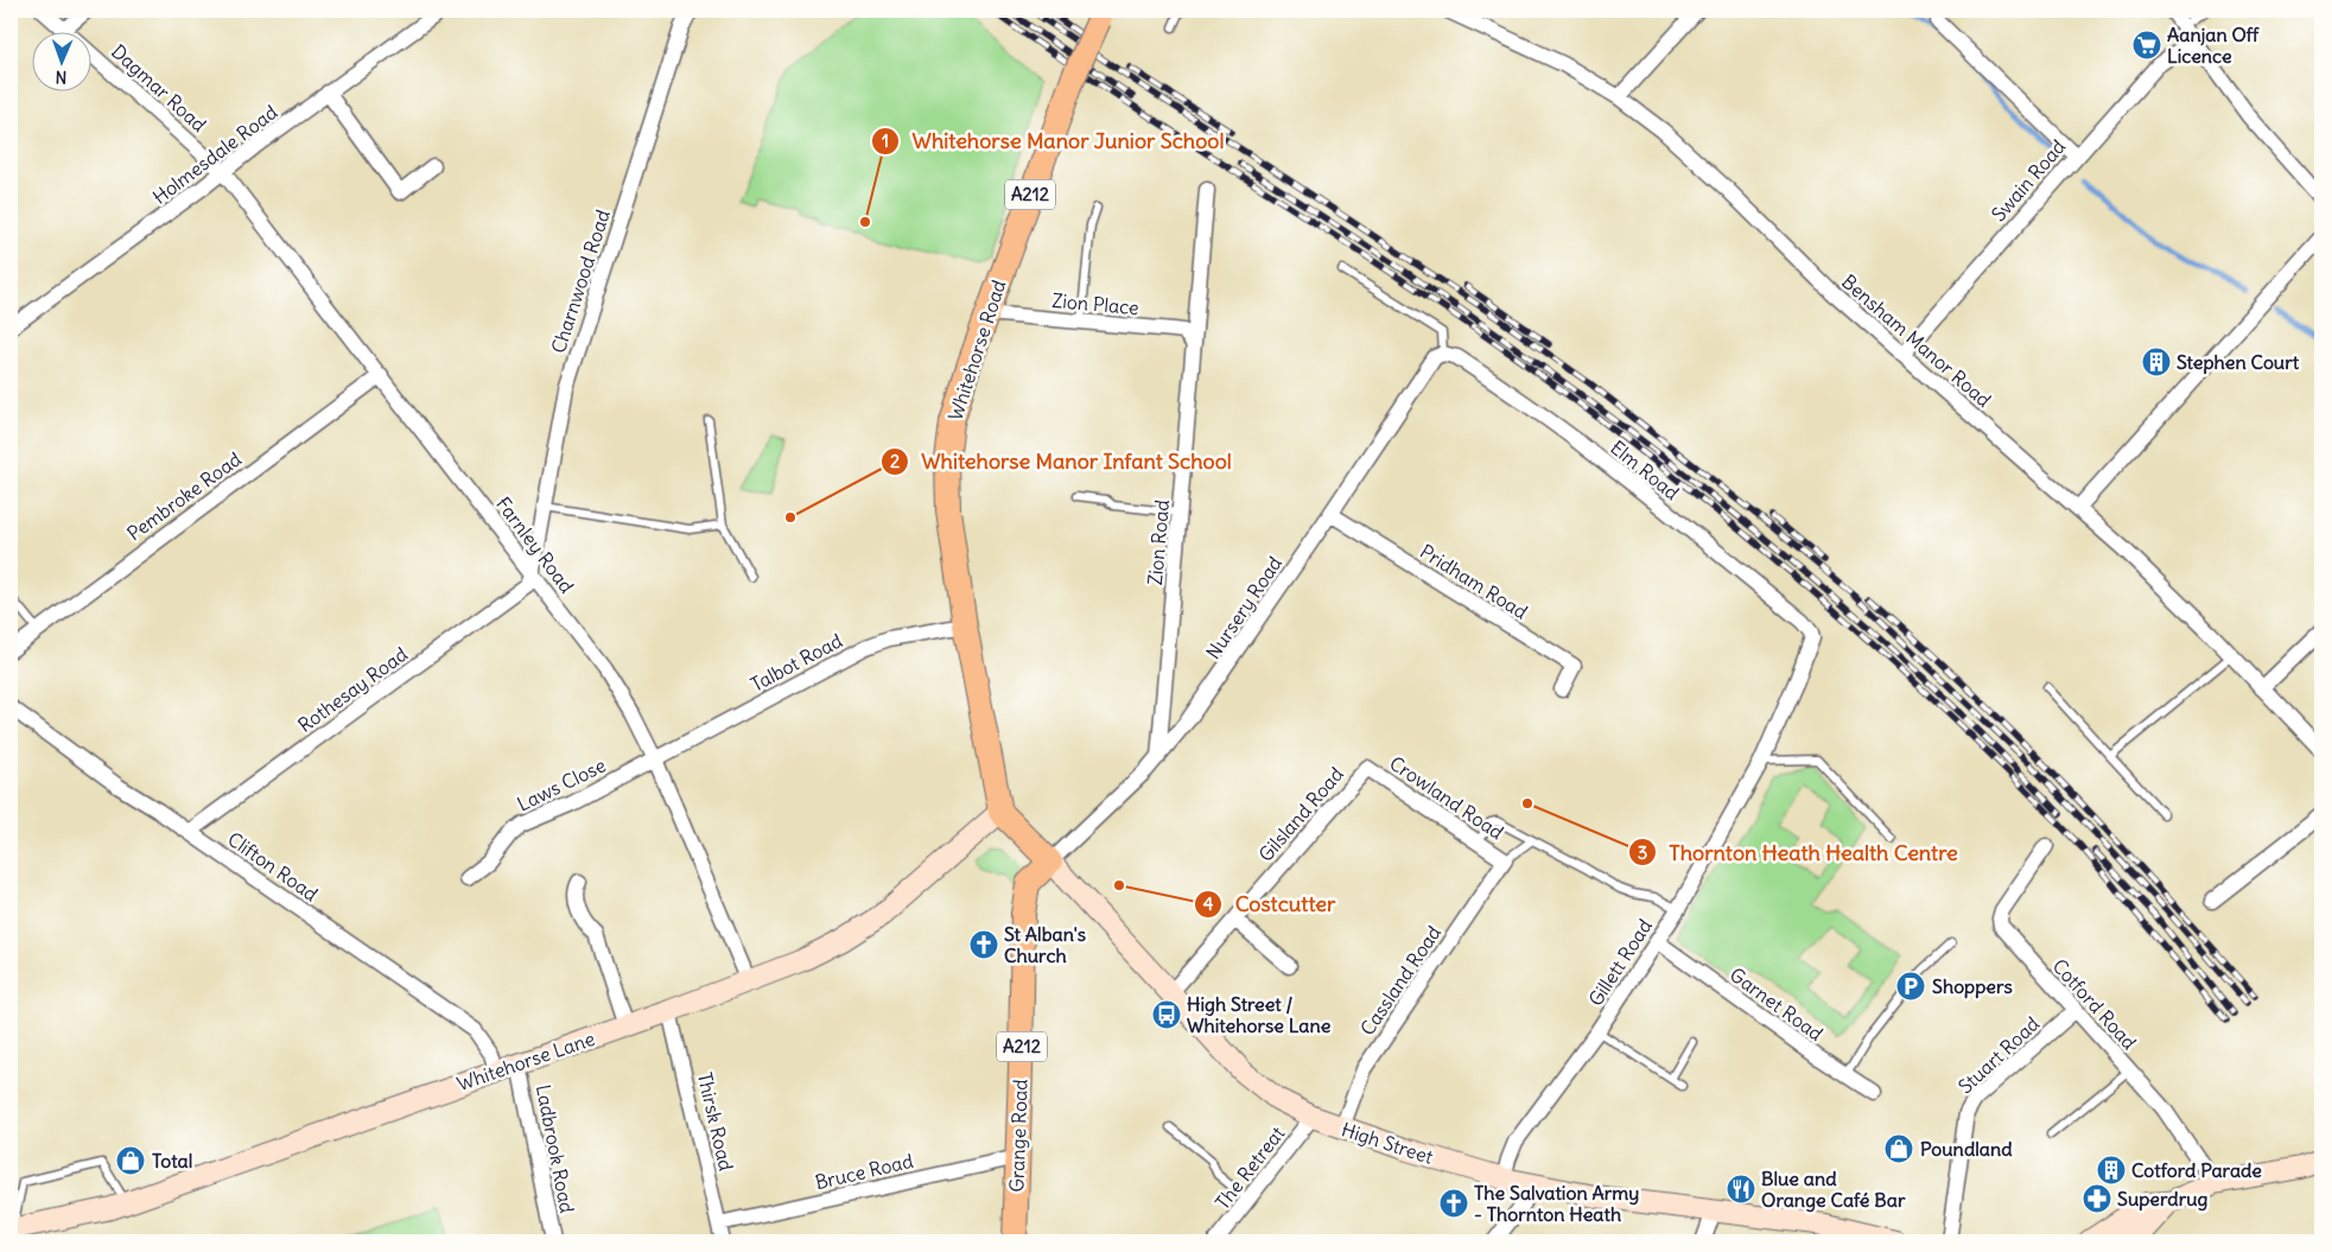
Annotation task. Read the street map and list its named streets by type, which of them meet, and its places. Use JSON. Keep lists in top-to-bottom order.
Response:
{
  "streets": {
    "main road": [
      "A212",
      "Whitehorse Road",
      "Whitehorse Lane",
      "Grange Road",
      "High Street"
    ],
    "street": [
      "Dagmar Road",
      "Holmesdale Road",
      "Swain Road",
      "Charnwood Road",
      "Zion Place",
      "Bensham Manor Road",
      "Elm Road",
      "Pembroke Road",
      "Zion Road",
      "Farnley Road",
      "Pridham Road",
      "Nursery Road",
      "Talbot Road",
      "Rothesay Road",
      "Laws Close",
      "Crowland Road",
      "Gilsland Road",
      "Clifton Road",
      "Gillett Road",
      "Cassland Road",
      "Garnet Road",
      "Cotford Road",
      "Stuart Road",
      "Thirsk Road",
      "Ladbrook Road",
      "The Retreat",
      "Bruce Road"
    ]
  },
  "crossings": [
    ["Dagmar Road", "Holmesdale Road"],
    ["Dagmar Road", "Farnley Road"],
    ["Holmesdale Road", "Farnley Road"],
    ["Swain Road", "Bensham Manor Road"],
    ["Charnwood Road", "Farnley Road"],
    ["Charnwood Road", "Rothesay Road"],
    ["Zion Place", "Whitehorse Road"],
    ["Zion Place", "Zion Road"],
    ["Whitehorse Road", "Talbot Road"],
    ["Whitehorse Road", "Whitehorse Lane"],
    ["Whitehorse Road", "High Street"],
    ["Elm Road", "Nursery Road"],
    ["Elm Road", "Gillett Road"],
    ["Pembroke Road", "Farnley Road"],
    ["Zion Road", "Nursery Road"],
    ["Farnley Road", "Talbot Road"],
    ["Farnley Road", "Rothesay Road"],
    ["Farnley Road", "Laws Close"],
    ["Farnley Road", "Whitehorse Lane"],
    ["Pridham Road", "Nursery Road"],
    ["Nursery Road", "Grange Road"],
    ["Nursery Road", "High Street"],
    ["Talbot Road", "Laws Close"],
    ["Rothesay Road", "Clifton Road"],
    ["Crowland Road", "Gilsland Road"],
    ["Crowland Road", "Cassland Road"],
    ["Gilsland Road", "High Street"],
    ["Clifton Road", "Whitehorse Lane"],
    ["Gillett Road", "Garnet Road"],
    ["Gillett Road", "High Street"],
    ["Cassland Road", "High Street"],
    ["Cotford Road", "Stuart Road"],
    ["Whitehorse Lane", "Thirsk Road"],
    ["Whitehorse Lane", "High Street"],
    ["Whitehorse Lane", "Ladbrook Road"],
    ["Thirsk Road", "Bruce Road"],
    ["Grange Road", "High Street"],
    ["Grange Road", "Bruce Road"],
    ["High Street", "The Retreat"]
  ],
  "places": {
    "supermarket": ["Aanjan Off Licence"],
    "other": [
      "Whitehorse Manor Junior School",
      "Whitehorse Manor Infant School",
      "Thornton Heath Health Centre",
      "Costcutter"
    ],
    "building": ["Stephen Court", "Cotford Parade"],
    "church": ["St Alban's Church", "The Salvation Army - Thornton Heath"],
    "parking": ["Shoppers"],
    "bus stop": ["High Street / Whitehorse Lane"],
    "shop": ["Poundland", "Total"],
    "restaurant": ["Blue and Orange Café Bar"],
    "pharmacy": ["Superdrug"]
  },
  "north": "bottom"
}
